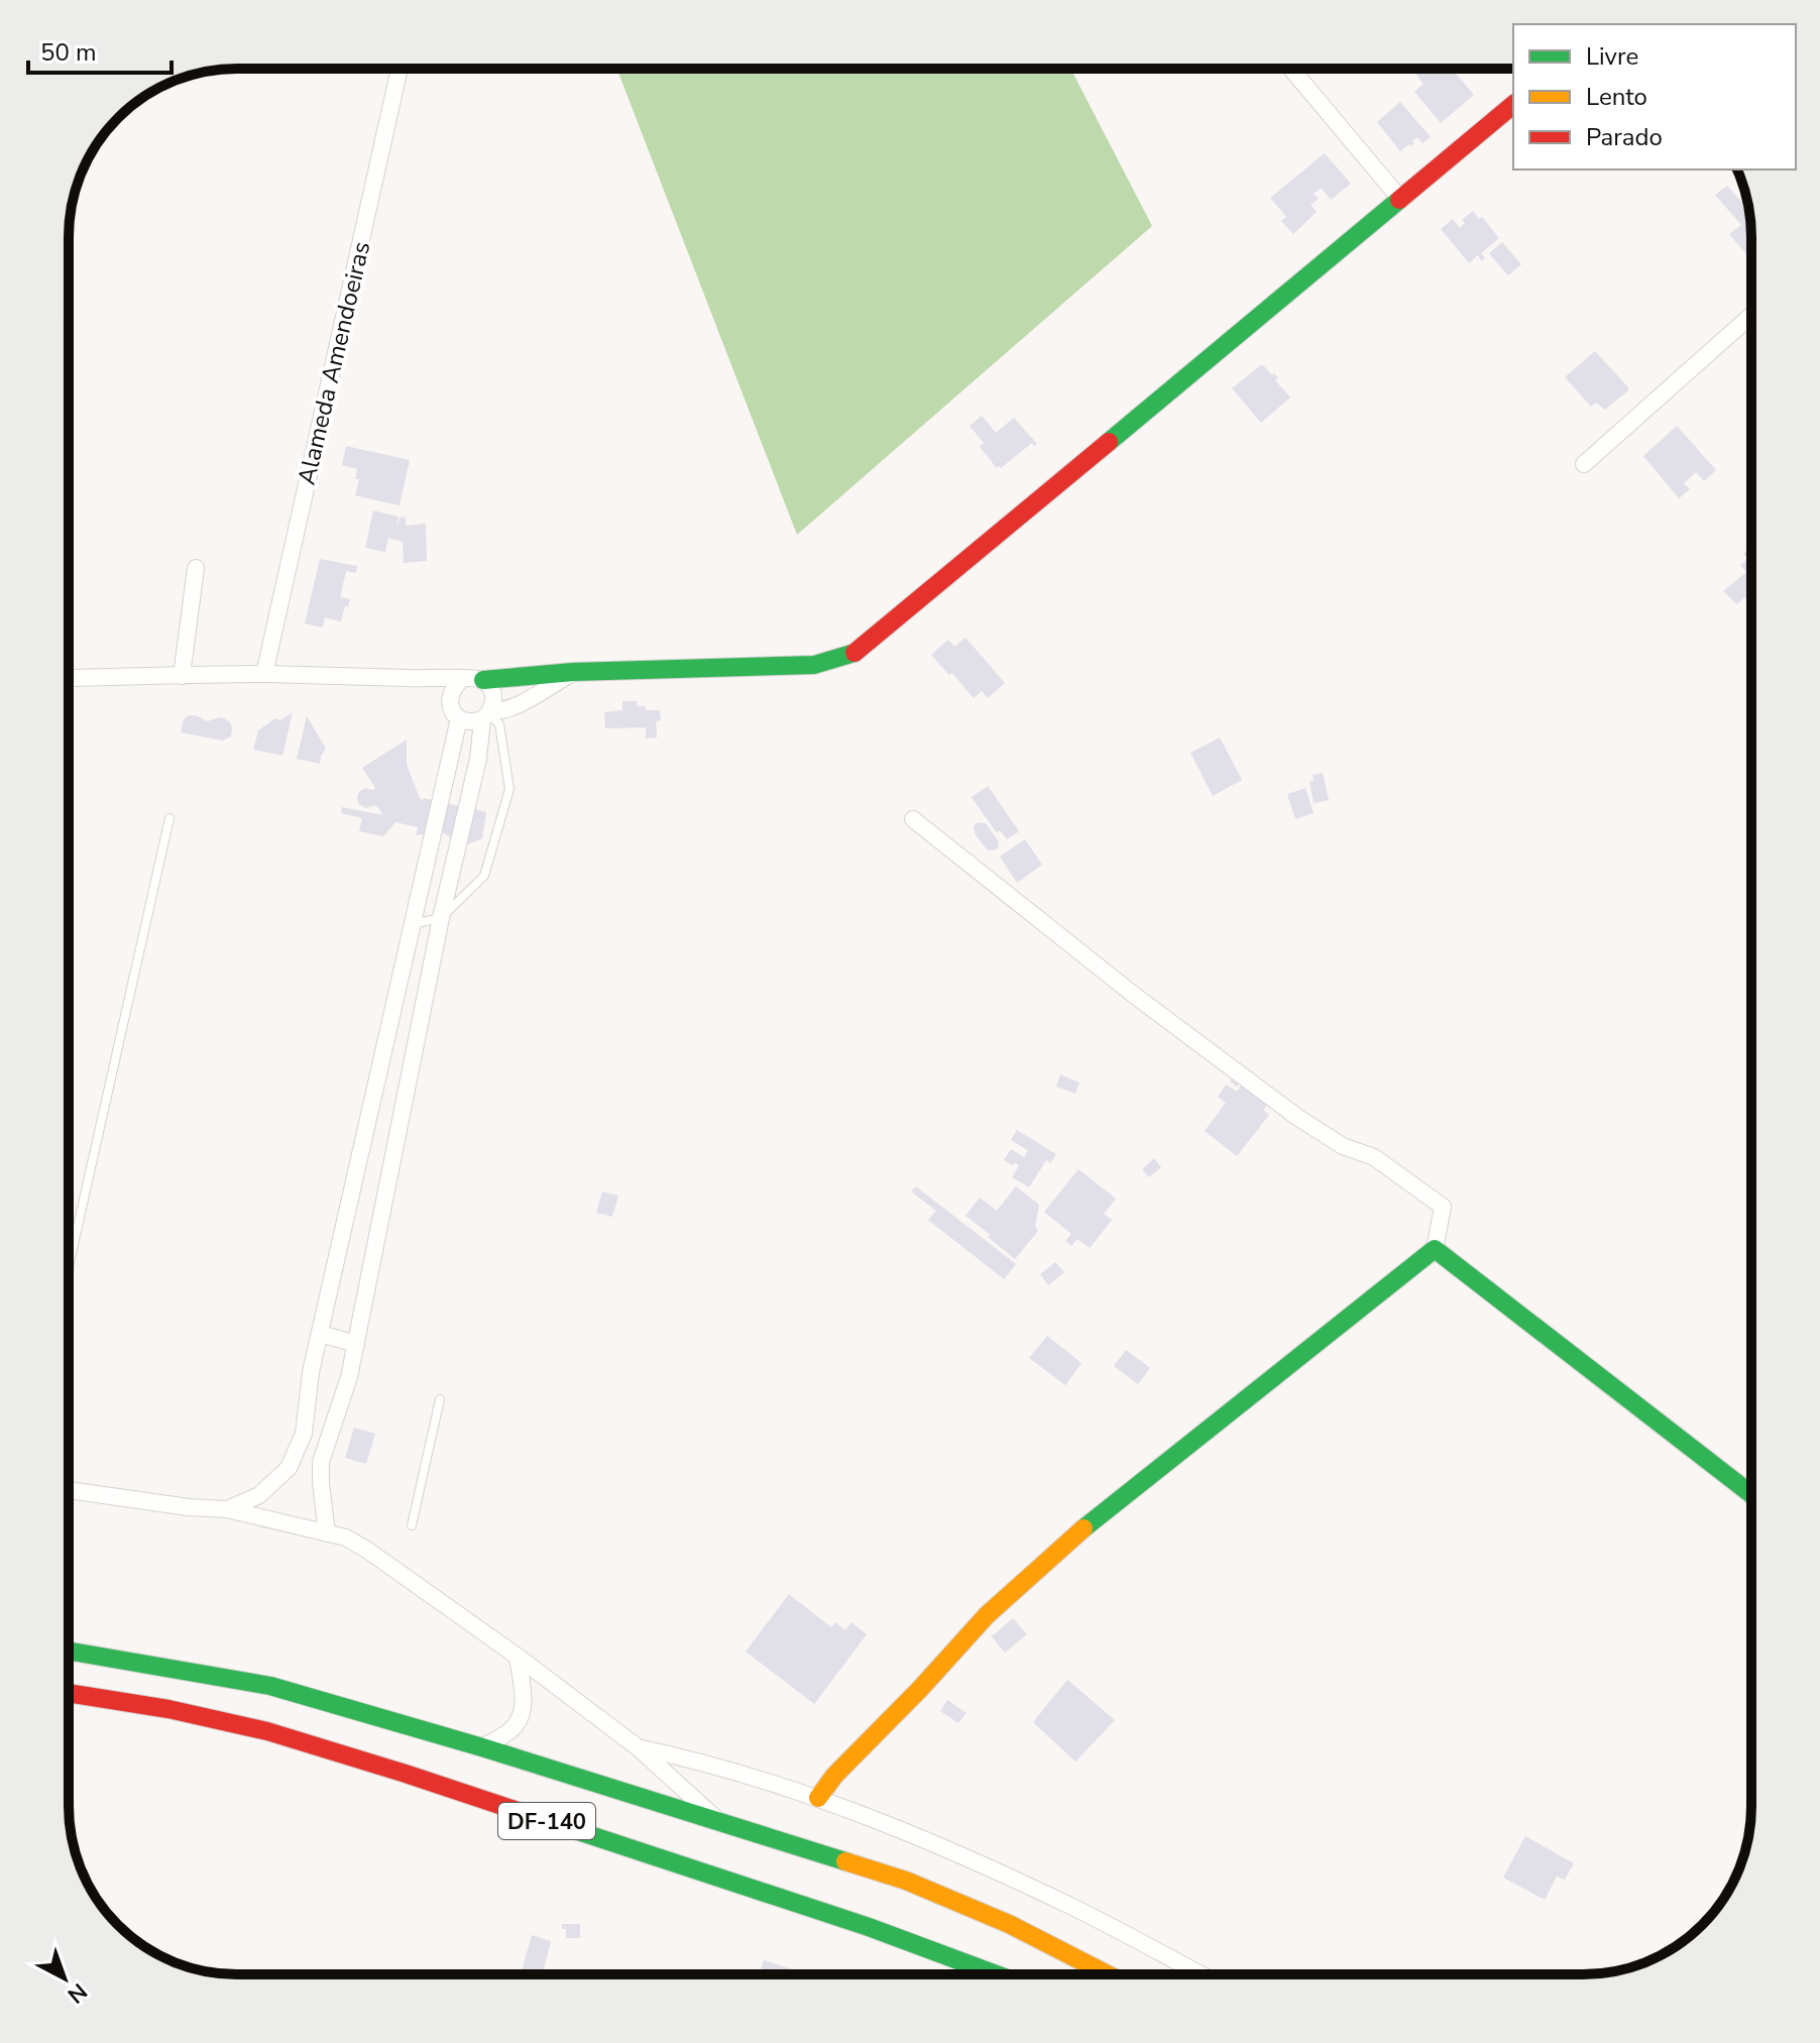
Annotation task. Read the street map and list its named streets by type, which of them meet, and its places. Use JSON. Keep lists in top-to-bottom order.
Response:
{
  "streets": {
    "street": ["Alameda Amendoeiras", "DF-140"]
  },
  "legend": ["Livre", "Lento", "Parado"],
  "scale_bar": "50 m",
  "north": "bottom right"
}
